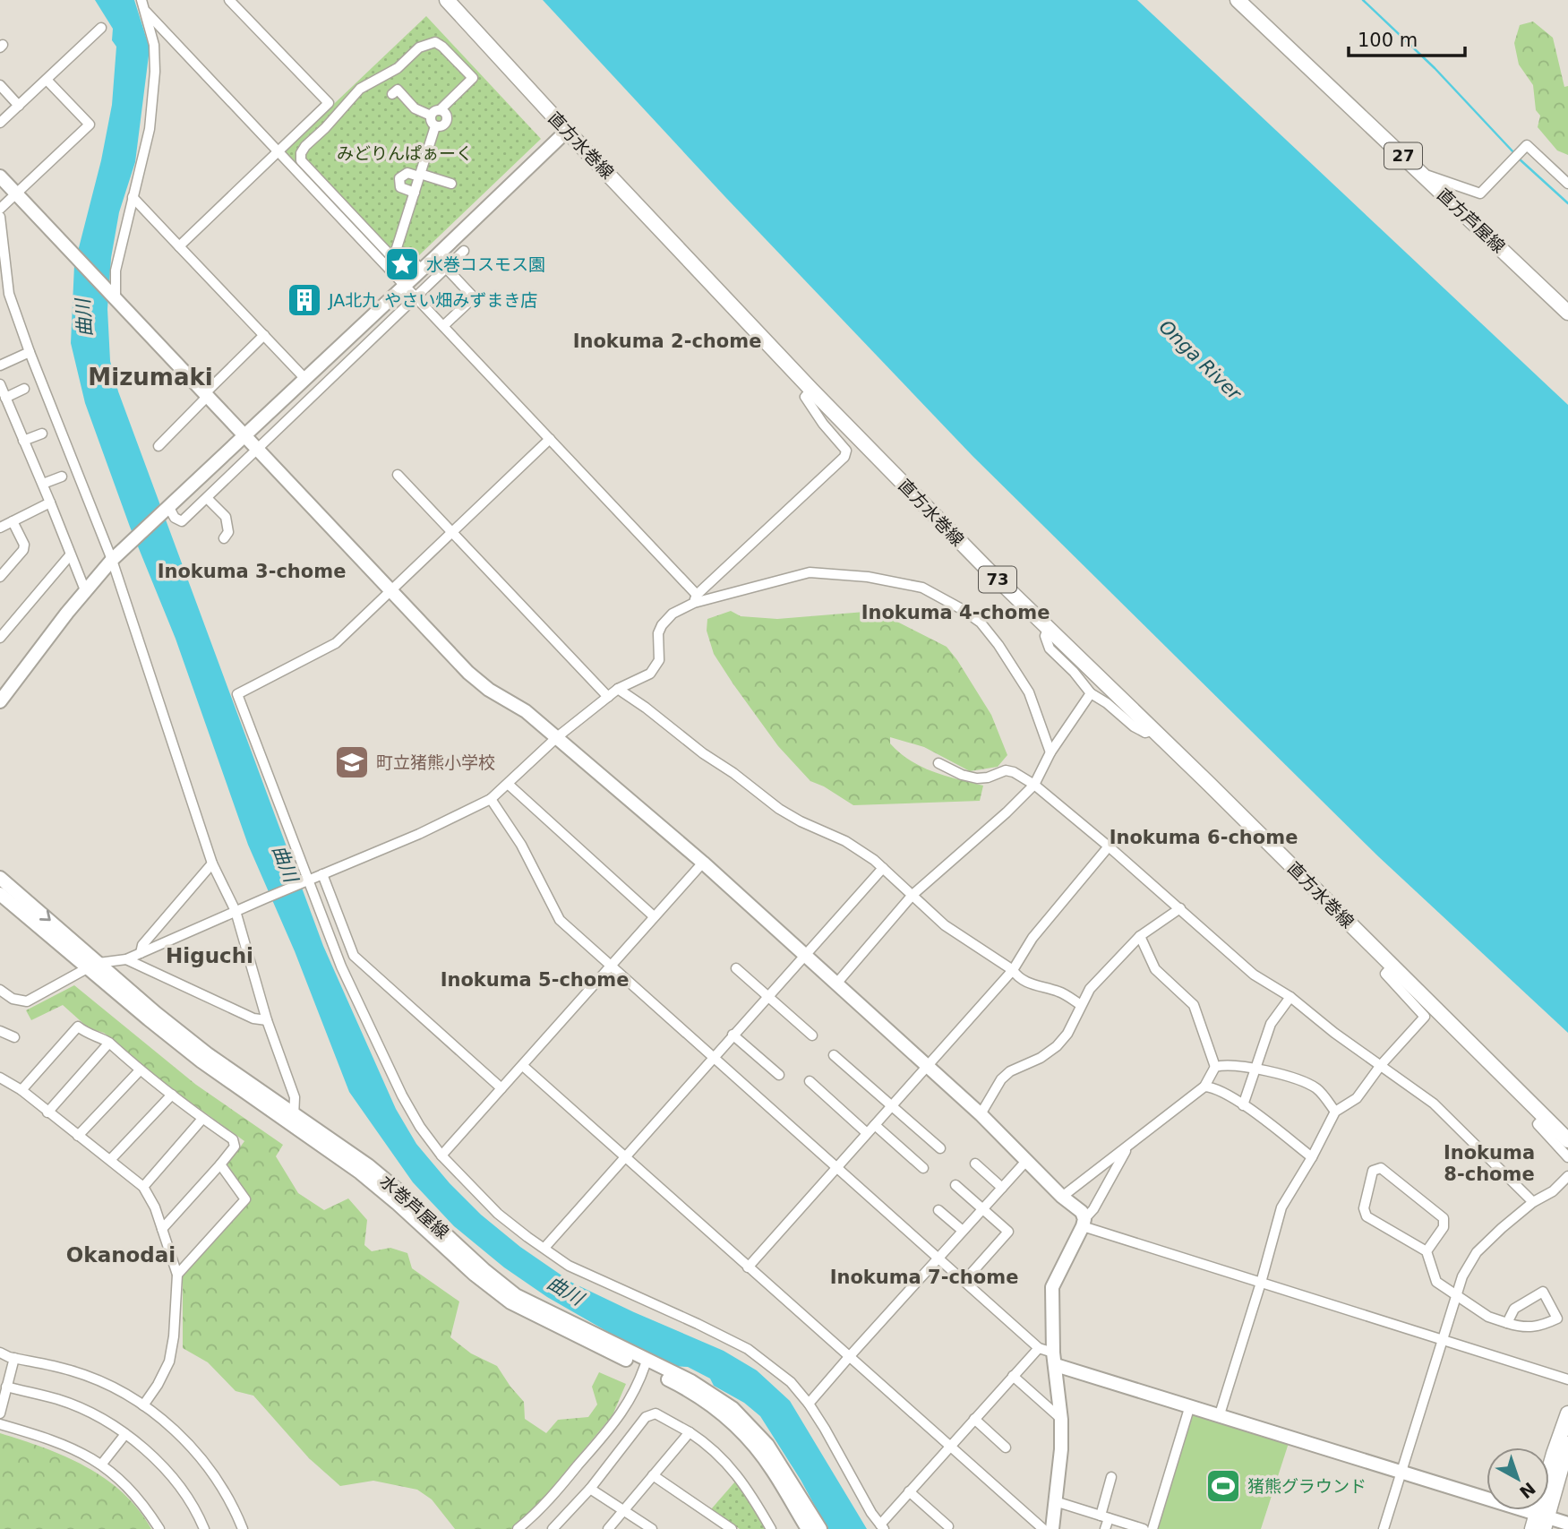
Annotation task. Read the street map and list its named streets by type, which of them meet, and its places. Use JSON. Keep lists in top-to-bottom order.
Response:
{
  "streets": {
    "main road": [
      "直方水巻線",
      "27",
      "直方芦屋線",
      "73"
    ],
    "street": ["水巻芦屋線"]
  },
  "districts": [
    "Inokuma 2-chome",
    "Mizumaki",
    "Inokuma 3-chome",
    "Inokuma 4-chome",
    "Inokuma 6-chome",
    "Higuchi",
    "Inokuma 5-chome",
    "Inokuma 8-chome",
    "Okanodai",
    "Inokuma 7-chome"
  ],
  "water": ["曲川", "Onga River"],
  "parks": ["みどりんぱぁーく"],
  "places": {
    "place": ["水巻コスモス園"],
    "building": ["JA北九 やさい畑みずまき店"],
    "school or university": ["町立猪熊小学校"],
    "sports": ["猪熊グラウンド"]
  },
  "scale_bar": "100 m",
  "north": "bottom right"
}
